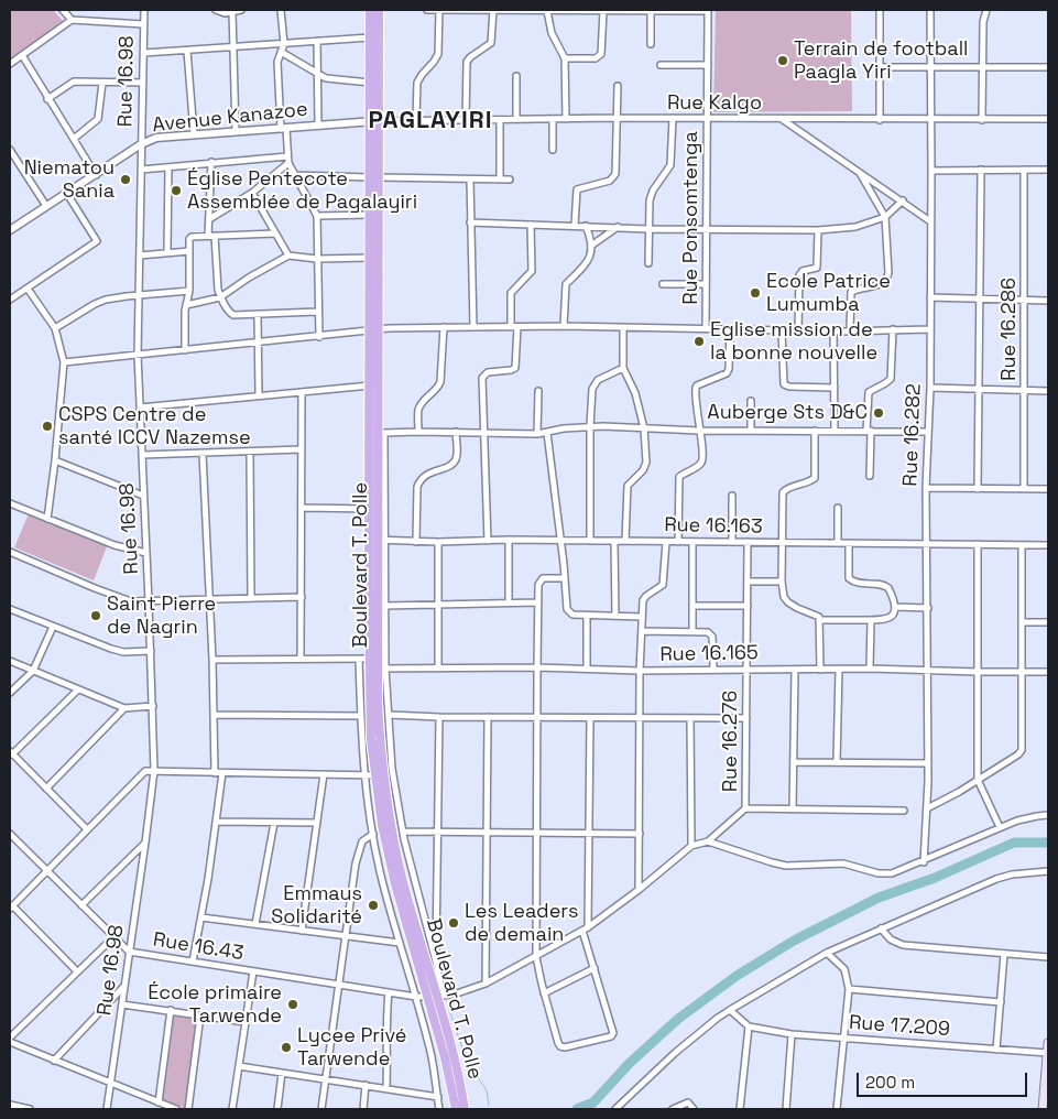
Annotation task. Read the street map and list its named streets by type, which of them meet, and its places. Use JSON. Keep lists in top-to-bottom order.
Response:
{
  "streets": {
    "highway": ["Boulevard T. Polle"],
    "street": [
      "Rue 16.98",
      "Rue Kalgo",
      "Avenue Kanazoe",
      "Rue Ponsomtenga",
      "Rue 16.286",
      "Rue 16.282",
      "Rue 16.163",
      "Rue 16.165",
      "Rue 16.276",
      "Rue 16.43",
      "Rue 17.209"
    ]
  },
  "crossings": [
    ["Rue 16.98", "Avenue Kanazoe"],
    ["Rue 16.98", "Rue 16.43"],
    ["Rue Kalgo", "Avenue Kanazoe"],
    ["Rue Kalgo", "Rue Ponsomtenga"],
    ["Rue Kalgo", "Rue 16.282"],
    ["Rue Kalgo", "Boulevard T. Polle"],
    ["Avenue Kanazoe", "Boulevard T. Polle"],
    ["Rue 16.282", "Rue 16.163"],
    ["Rue 16.282", "Rue 16.165"],
    ["Rue 16.163", "Boulevard T. Polle"],
    ["Rue 16.163", "Rue 16.276"],
    ["Boulevard T. Polle", "Rue 16.165"],
    ["Boulevard T. Polle", "Rue 16.43"],
    ["Rue 16.165", "Rue 16.276"]
  ],
  "districts": ["PAGLAYIRI"],
  "places": [
    "Terrain de football Paagla Yiri",
    "Niematou Sania",
    "Église Pentecote Assemblée de Pagalayiri",
    "Ecole Patrice Lumumba",
    "Eglise mission de la bonne nouvelle",
    "Auberge Sts D&C",
    "CSPS Centre de santé ICCV Nazemse",
    "Saint Pierre de Nagrin",
    "Emmaus Solidarité",
    "Les Leaders de demain",
    "École primaire Tarwende",
    "Lycee Privé Tarwende"
  ],
  "scale_bar": "200 m"
}
